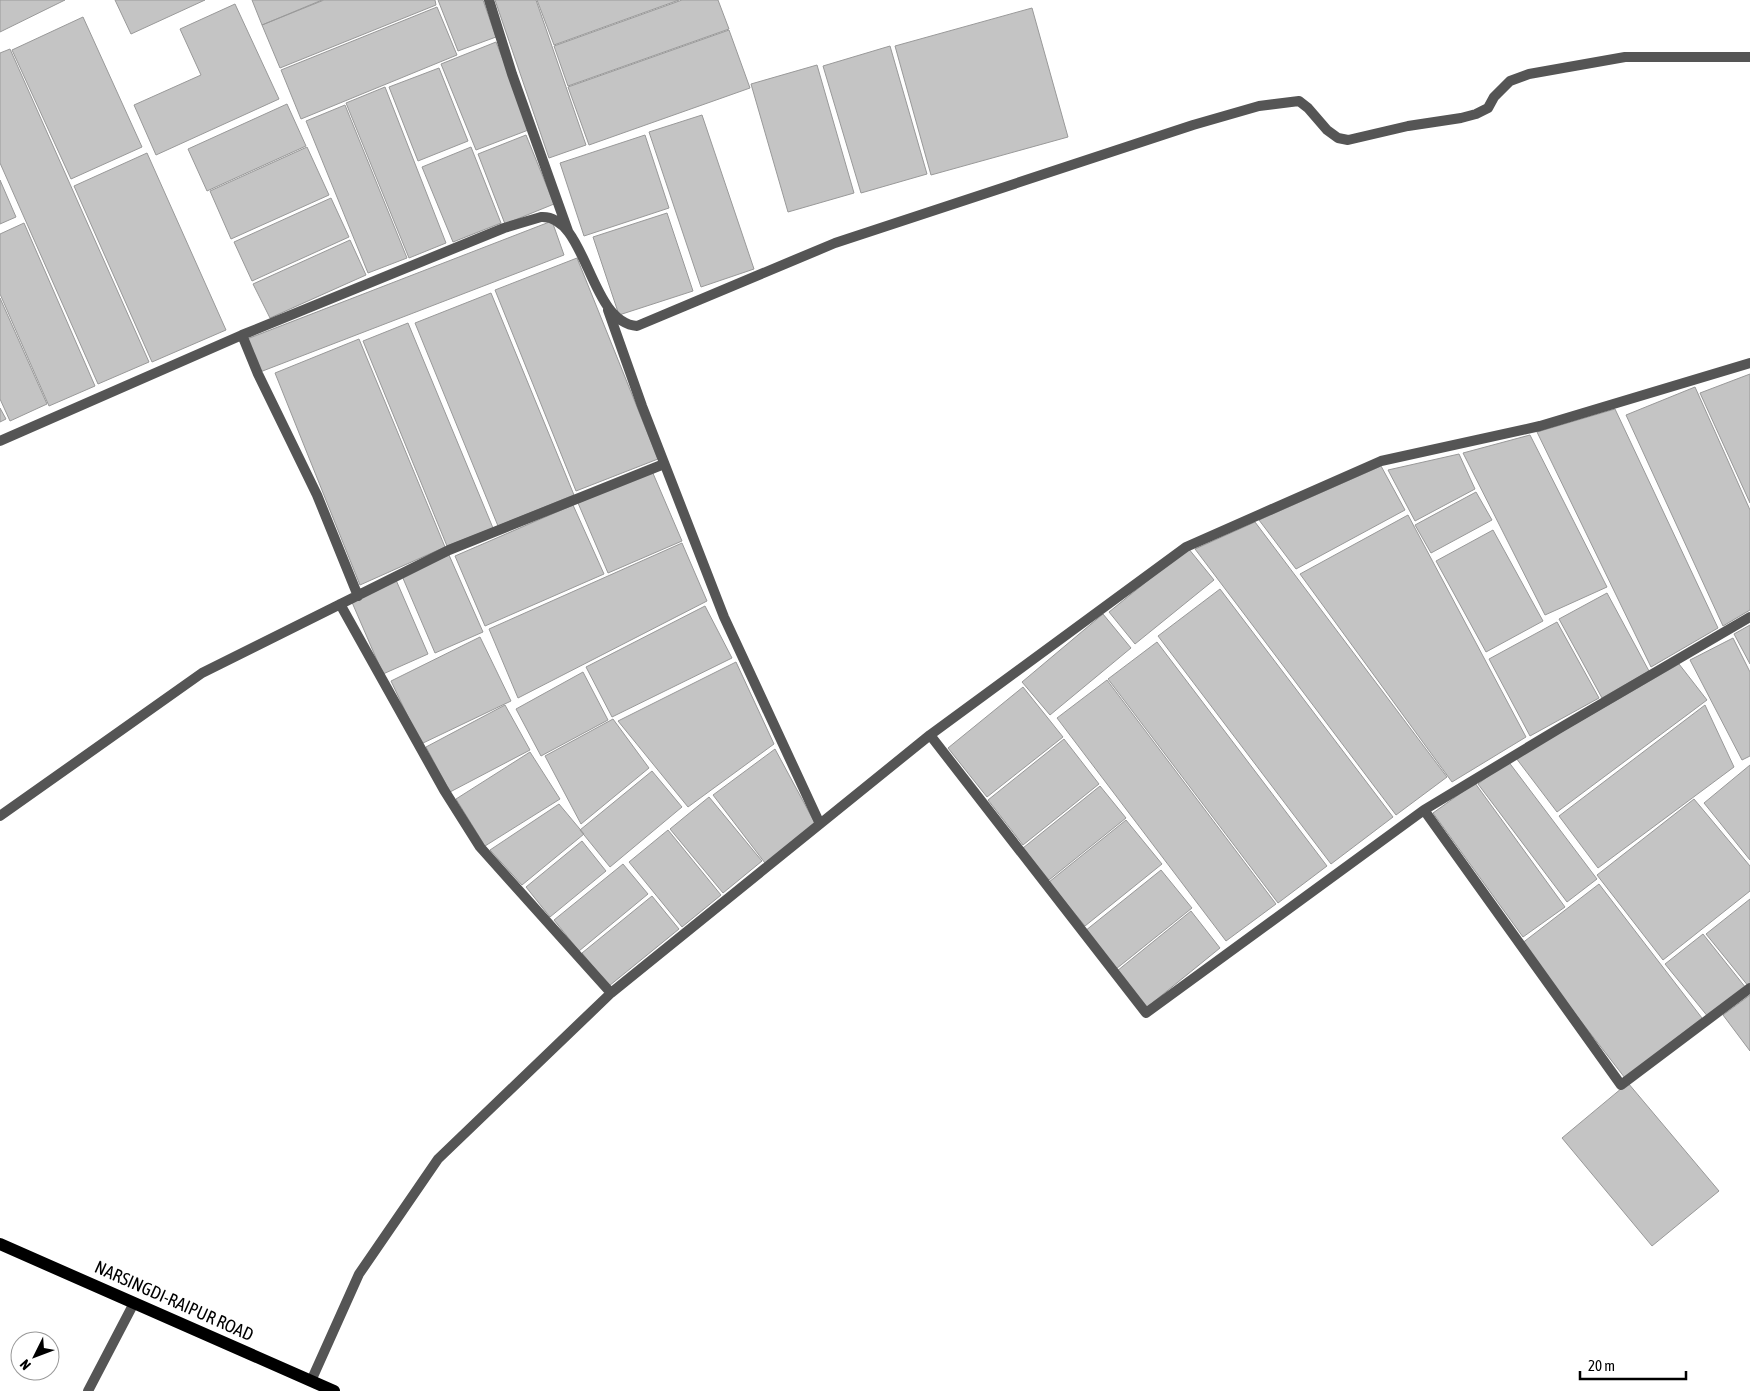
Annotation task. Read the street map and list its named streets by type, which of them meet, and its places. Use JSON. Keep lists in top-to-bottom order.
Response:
{
  "streets": {
    "main road": ["NARSINGDI-RAIPUR ROAD"]
  },
  "scale_bar": "20 m",
  "north": "bottom left"
}
